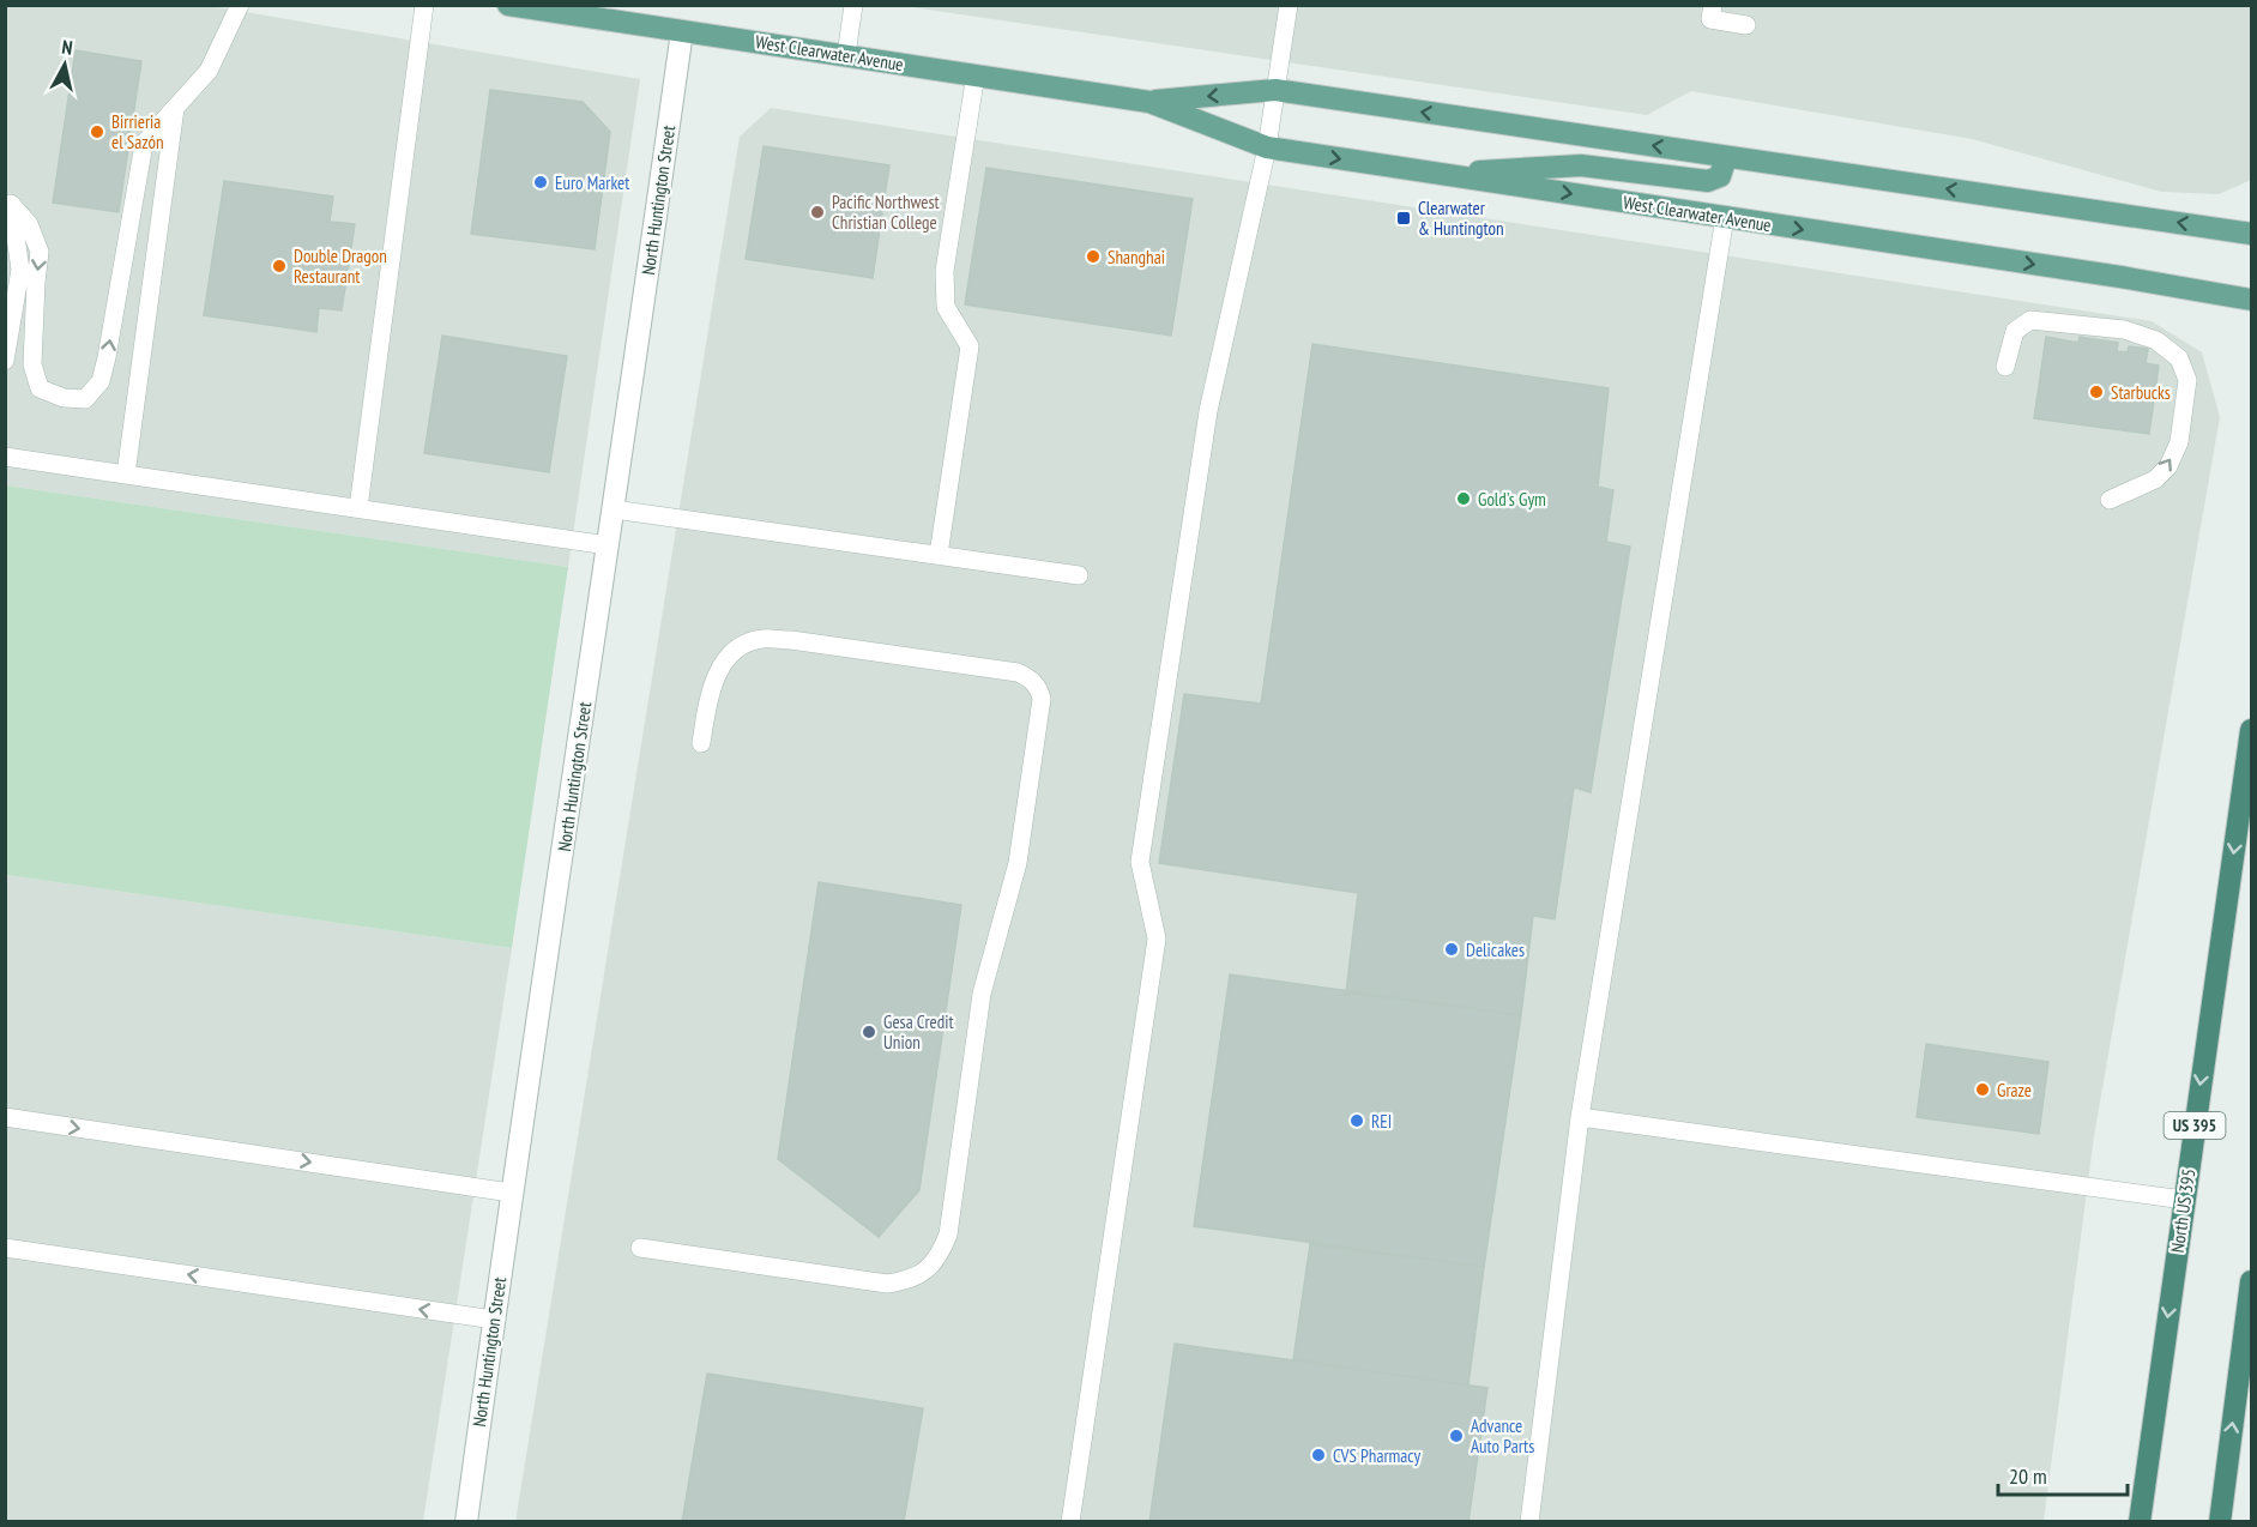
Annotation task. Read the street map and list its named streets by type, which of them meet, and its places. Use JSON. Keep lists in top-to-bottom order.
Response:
{
  "streets": {
    "highway": ["US 395", "North US 395"],
    "main road": ["West Clearwater Avenue"],
    "street": ["North Huntington Street"]
  },
  "crossings": [
    ["West Clearwater Avenue", "North Huntington Street"]
  ],
  "places": {
    "other": [
      "Birrieria el Sazón",
      "Euro Market",
      "Pacific Northwest Christian College",
      "Shanghai",
      "Double Dragon Restaurant",
      "Starbucks",
      "Gold's Gym",
      "Delicakes",
      "Gesa Credit Union",
      "Graze",
      "REI",
      "Advance Auto Parts",
      "CVS Pharmacy"
    ],
    "transit": ["Clearwater & Huntington"]
  },
  "scale_bar": "20 m",
  "north": "top"
}
